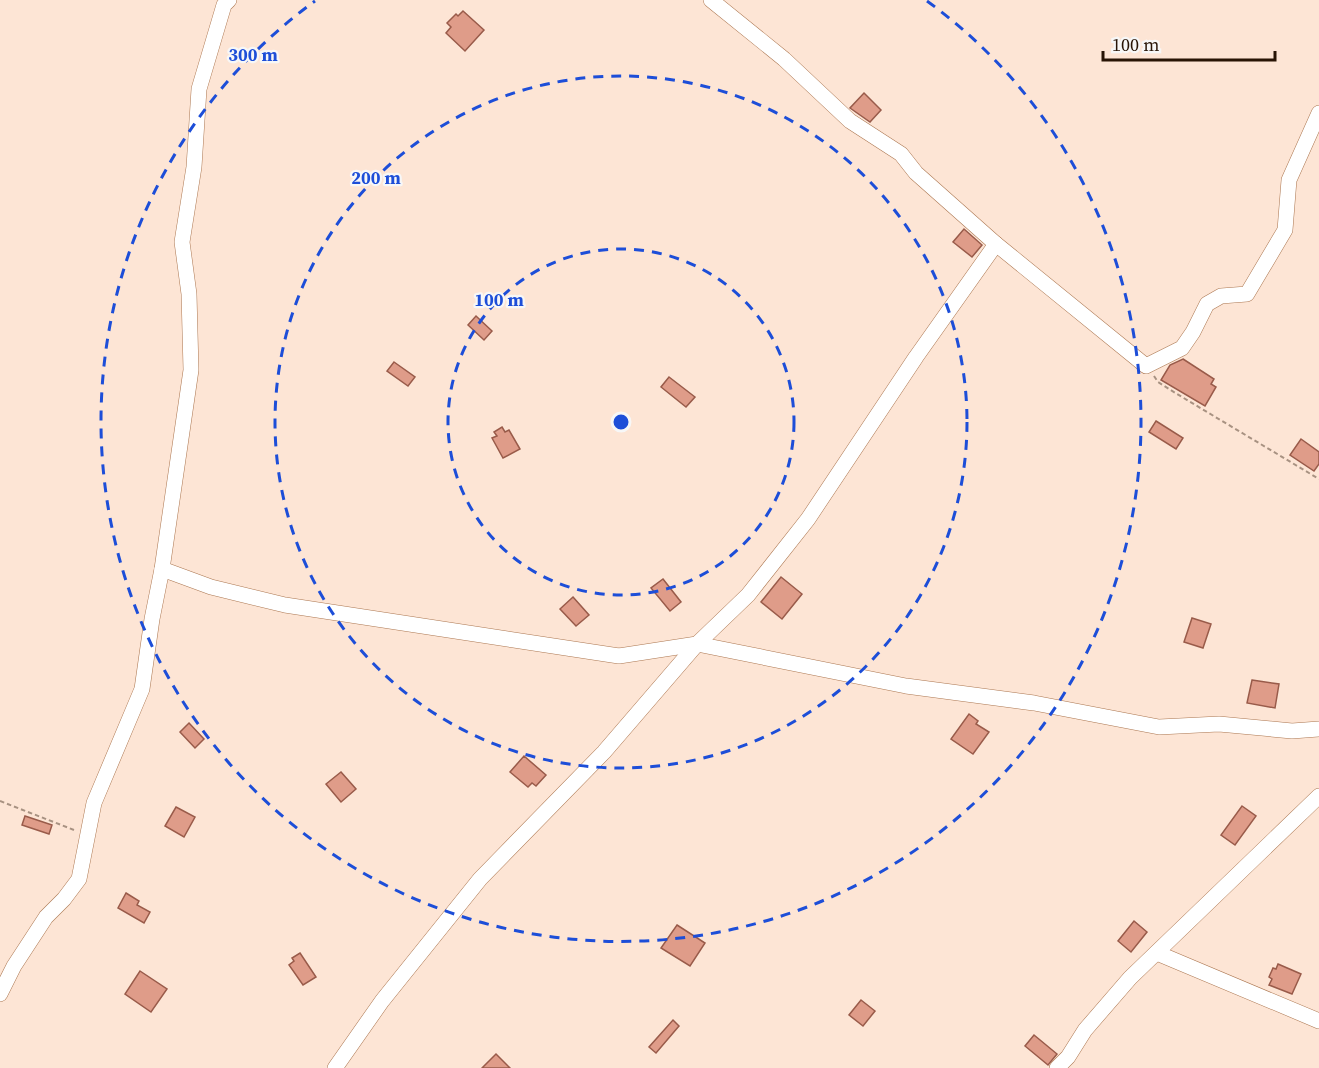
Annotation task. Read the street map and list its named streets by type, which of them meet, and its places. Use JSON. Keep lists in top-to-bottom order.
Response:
{
  "scale_bar": "100 m",
  "rings": ["300 m", "200 m", "100 m"]
}
